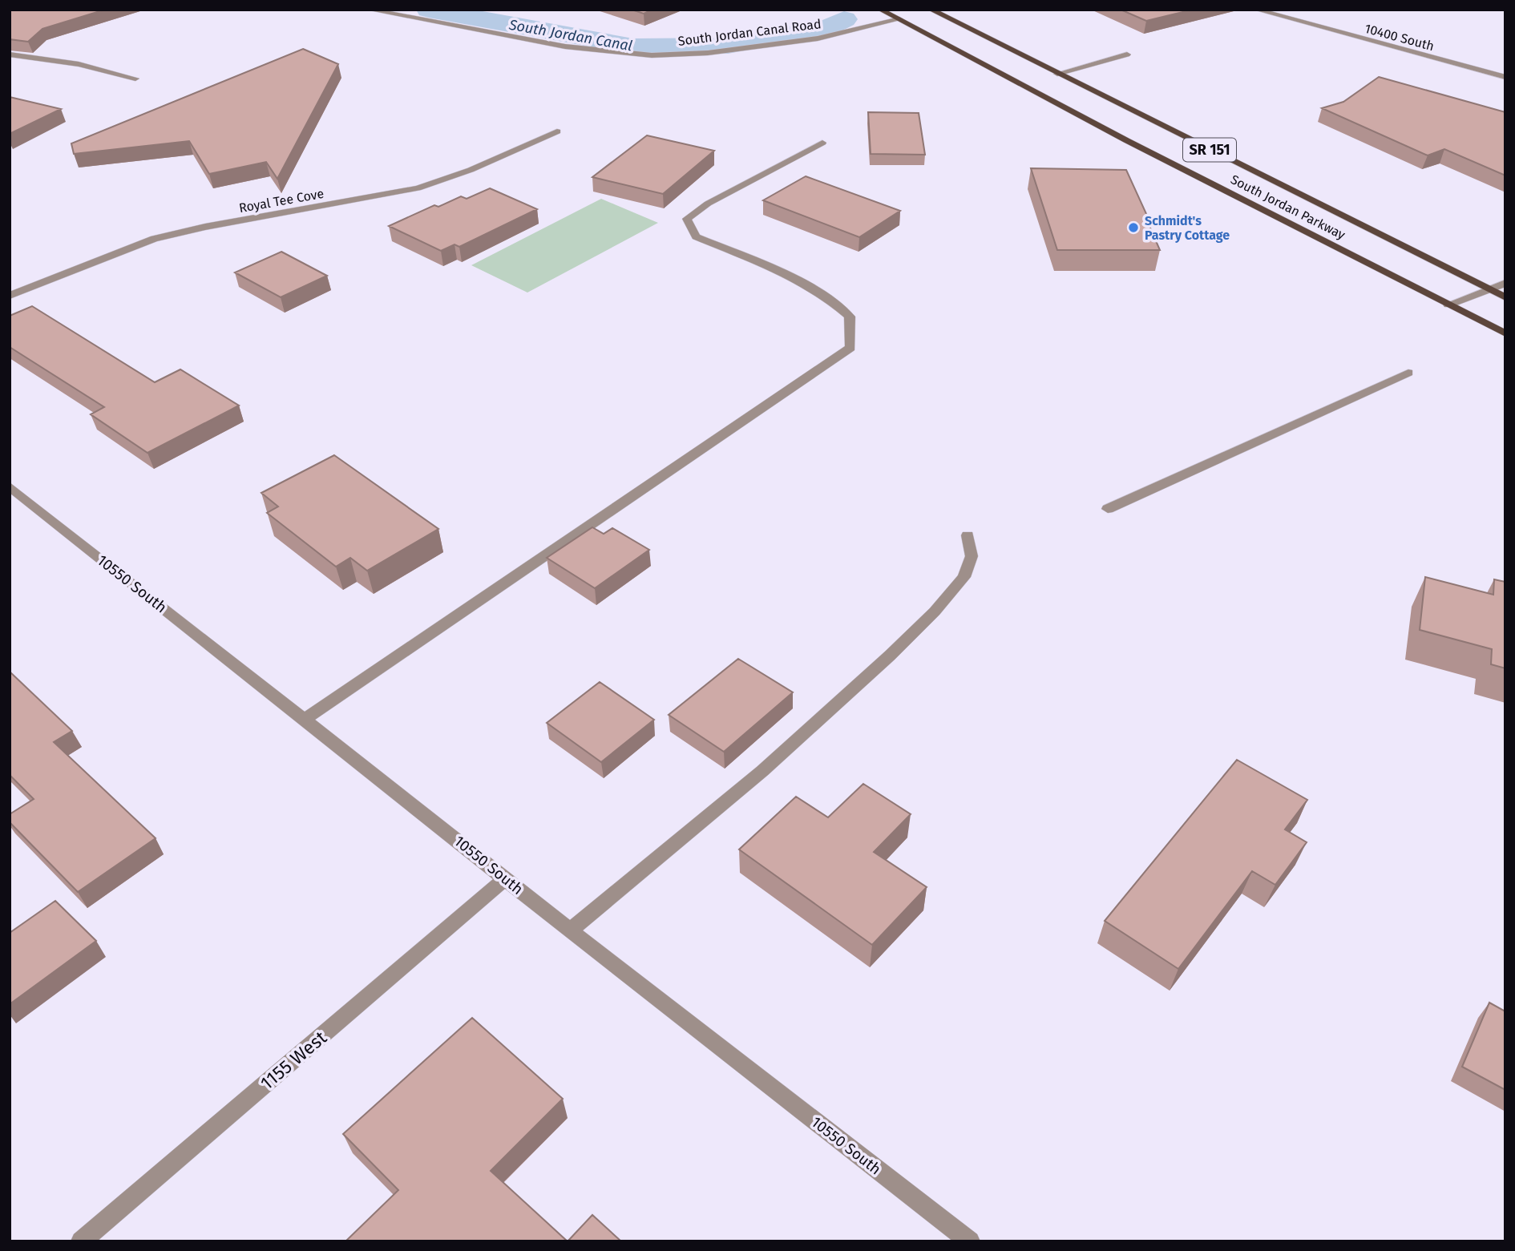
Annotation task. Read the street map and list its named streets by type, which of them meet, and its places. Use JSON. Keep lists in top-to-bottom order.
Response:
{
  "streets": {
    "main road": ["SR 151", "South Jordan Parkway"],
    "street": [
      "South Jordan Canal Road",
      "10400 South",
      "Royal Tee Cove",
      "10550 South",
      "1155 West"
    ]
  },
  "crossings": [
    ["South Jordan Canal Road", "South Jordan Parkway"],
    ["10550 South", "1155 West"]
  ],
  "water": ["South Jordan Canal"],
  "places": ["Schmidt's Pastry Cottage"]
}
